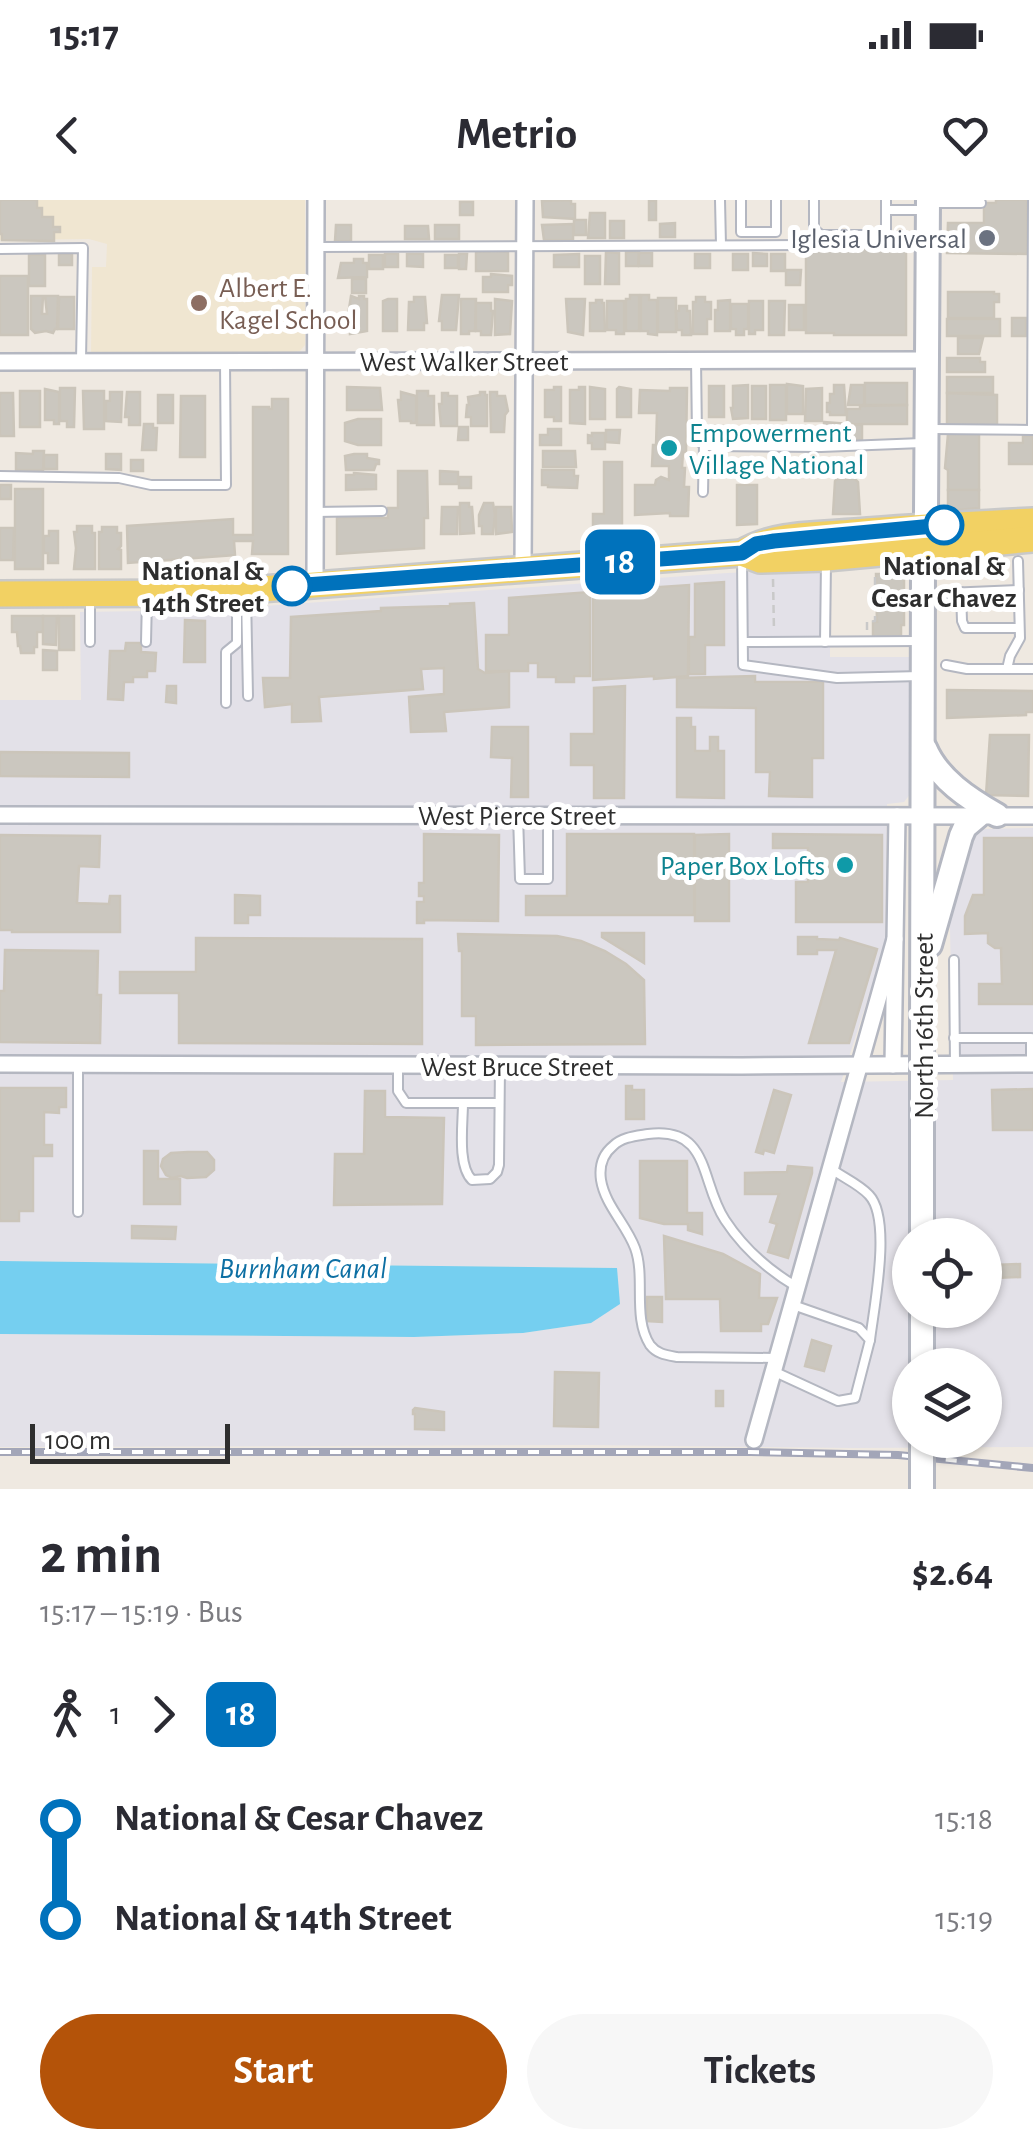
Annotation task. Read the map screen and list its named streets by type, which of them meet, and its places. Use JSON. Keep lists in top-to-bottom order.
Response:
{
  "streets": {
    "main road": ["North 16th Street"],
    "street": ["West Walker Street", "West Pierce Street", "West Bruce Street"]
  },
  "crossings": [
    ["West Walker Street", "North 16th Street"],
    ["West Pierce Street", "North 16th Street"]
  ],
  "water": ["Burnham Canal"],
  "places": [
    "Iglesia Universal",
    "Albert E. Kagel School",
    "Empowerment Village National",
    "National & Cesar Chavez",
    "National & 14th Street",
    "Paper Box Lofts"
  ],
  "lines": ["bus line 18"],
  "scale_bar": "100 m",
  "page": {
    "status": "15:17",
    "header": "Metrio",
    "on_map": "18",
    "scale": "100 m",
    "heading": ["2 min", "15:17 – 15:19 · Bus", "$2.64"],
    "legs": ["1", "18"],
    "list": [
      {
        "name": "National & Cesar Chavez",
        "value": "15:18"
      },
      {
        "name": "National & 14th Street",
        "value": "15:19"
      }
    ],
    "buttons": ["Start", "Tickets"]
  }
}
